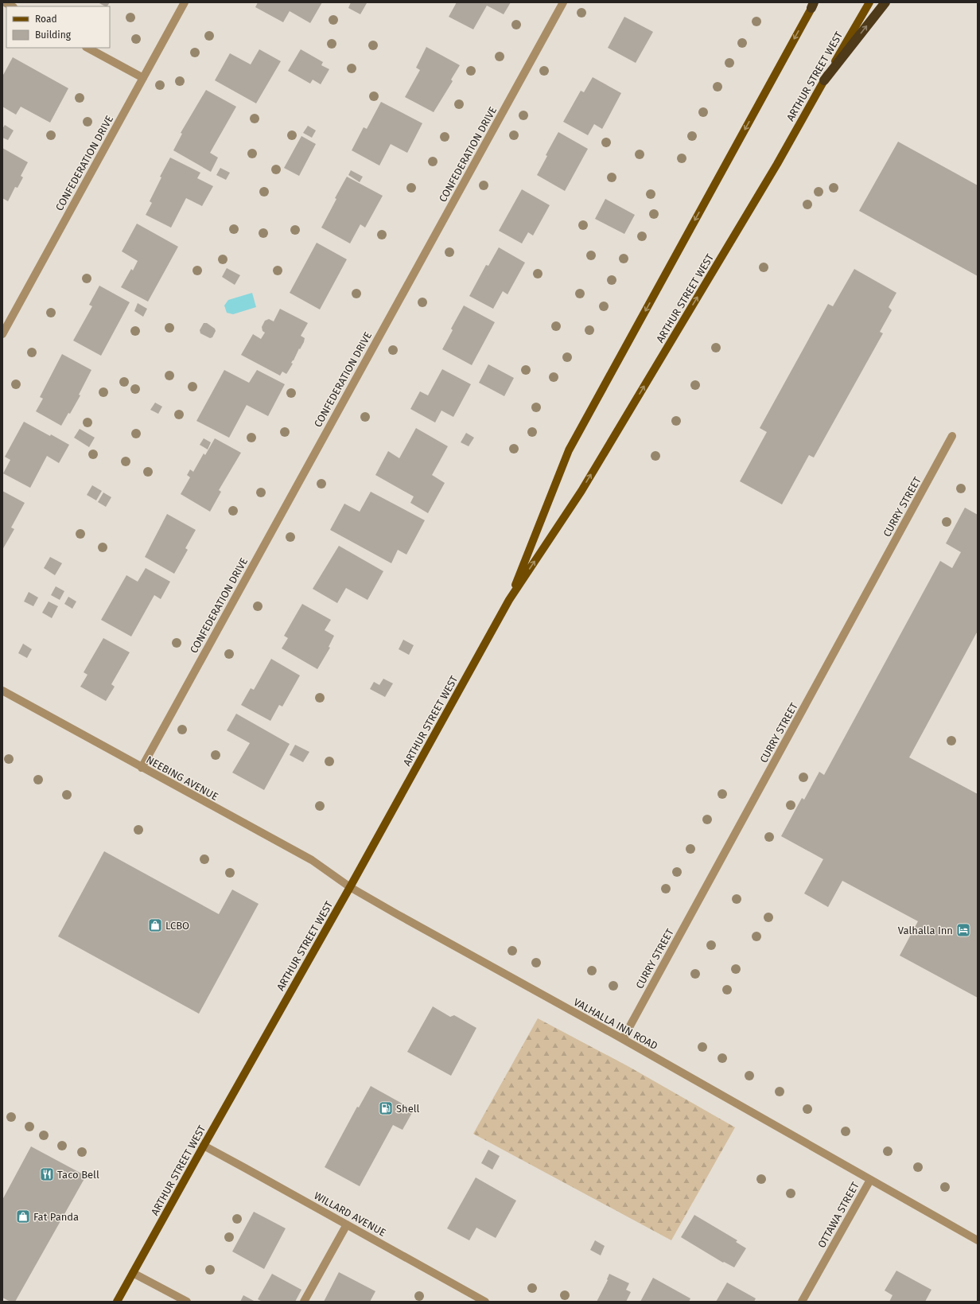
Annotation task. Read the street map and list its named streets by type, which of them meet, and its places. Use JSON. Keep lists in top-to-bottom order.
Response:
{
  "streets": {
    "main road": ["ARTHUR STREET WEST"],
    "street": [
      "CONFEDERATION DRIVE",
      "CURRY STREET",
      "NEEBING AVENUE",
      "VALHALLA INN ROAD",
      "WILLARD AVENUE",
      "OTTAWA STREET"
    ]
  },
  "crossings": [
    ["ARTHUR STREET WEST", "NEEBING AVENUE"],
    ["ARTHUR STREET WEST", "VALHALLA INN ROAD"],
    ["ARTHUR STREET WEST", "WILLARD AVENUE"],
    ["CONFEDERATION DRIVE", "NEEBING AVENUE"],
    ["CURRY STREET", "VALHALLA INN ROAD"],
    ["NEEBING AVENUE", "VALHALLA INN ROAD"],
    ["VALHALLA INN ROAD", "OTTAWA STREET"]
  ],
  "places": {
    "shop": ["LCBO", "Fat Panda"],
    "hotel": ["Valhalla Inn"],
    "fuel station": ["Shell"],
    "restaurant": ["Taco Bell"]
  },
  "legend": ["Road", "Building"]
}
